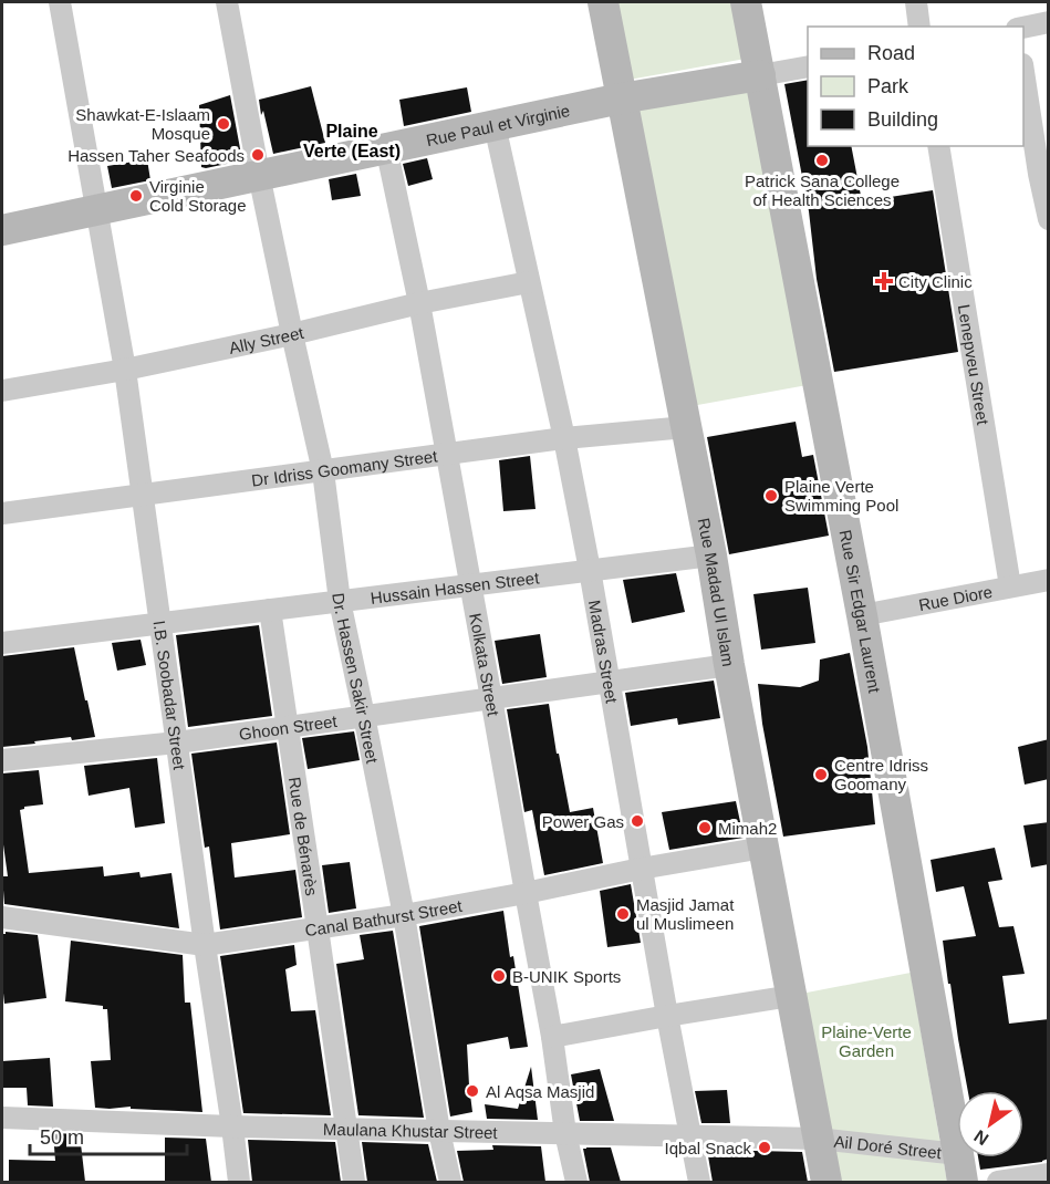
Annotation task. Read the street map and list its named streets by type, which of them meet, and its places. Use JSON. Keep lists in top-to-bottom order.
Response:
{
  "streets": {
    "main road": ["Rue Paul et Virginie", "Rue Madad Ul Islam", "Rue Sir Edgar Laurent"],
    "street": [
      "Ally Street",
      "Lenepveu Street",
      "Dr Idriss Goomany Street",
      "Hussain Hassen Street",
      "Rue Diore",
      "Madras Street",
      "Kolkata Street",
      "Dr. Hassen Sakir Street",
      "I.B. Soobadar Street",
      "Ghoon Street",
      "Rue de Bénarès",
      "Canal Bathurst Street",
      "Maulana Khustar Street",
      "Ail Doré Street"
    ]
  },
  "crossings": [
    ["Rue Paul et Virginie", "Rue Madad Ul Islam"],
    ["Rue Paul et Virginie", "Rue Sir Edgar Laurent"],
    ["Rue Paul et Virginie", "Madras Street"],
    ["Rue Paul et Virginie", "Kolkata Street"],
    ["Rue Paul et Virginie", "Dr. Hassen Sakir Street"],
    ["Rue Paul et Virginie", "I.B. Soobadar Street"],
    ["Ally Street", "Madras Street"],
    ["Ally Street", "Kolkata Street"],
    ["Ally Street", "Dr. Hassen Sakir Street"],
    ["Ally Street", "I.B. Soobadar Street"],
    ["Lenepveu Street", "Rue Diore"],
    ["Dr Idriss Goomany Street", "Rue Madad Ul Islam"],
    ["Dr Idriss Goomany Street", "Madras Street"],
    ["Dr Idriss Goomany Street", "Kolkata Street"],
    ["Dr Idriss Goomany Street", "Dr. Hassen Sakir Street"],
    ["Dr Idriss Goomany Street", "I.B. Soobadar Street"],
    ["Hussain Hassen Street", "Rue Madad Ul Islam"],
    ["Hussain Hassen Street", "Madras Street"],
    ["Hussain Hassen Street", "Kolkata Street"],
    ["Hussain Hassen Street", "Dr. Hassen Sakir Street"],
    ["Hussain Hassen Street", "I.B. Soobadar Street"],
    ["Hussain Hassen Street", "Rue de Bénarès"],
    ["Rue Madad Ul Islam", "Ghoon Street"],
    ["Rue Madad Ul Islam", "Canal Bathurst Street"],
    ["Rue Madad Ul Islam", "Maulana Khustar Street"],
    ["Rue Madad Ul Islam", "Ail Doré Street"],
    ["Rue Diore", "Rue Sir Edgar Laurent"],
    ["Rue Sir Edgar Laurent", "Ail Doré Street"],
    ["Madras Street", "Ghoon Street"],
    ["Madras Street", "Canal Bathurst Street"],
    ["Madras Street", "Maulana Khustar Street"],
    ["Kolkata Street", "Ghoon Street"],
    ["Kolkata Street", "Canal Bathurst Street"],
    ["Kolkata Street", "Maulana Khustar Street"],
    ["Dr. Hassen Sakir Street", "Ghoon Street"],
    ["Dr. Hassen Sakir Street", "Canal Bathurst Street"],
    ["Dr. Hassen Sakir Street", "Maulana Khustar Street"],
    ["I.B. Soobadar Street", "Ghoon Street"],
    ["I.B. Soobadar Street", "Canal Bathurst Street"],
    ["I.B. Soobadar Street", "Maulana Khustar Street"],
    ["Ghoon Street", "Rue de Bénarès"],
    ["Rue de Bénarès", "Canal Bathurst Street"],
    ["Rue de Bénarès", "Maulana Khustar Street"],
    ["Maulana Khustar Street", "Ail Doré Street"]
  ],
  "districts": ["Plaine Verte (East)"],
  "parks": ["Plaine-Verte Garden"],
  "places": {
    "other": [
      "Shawkat-E-Islaam Mosque",
      "Hassen Taher Seafoods",
      "Patrick Sana College of Health Sciences",
      "Virginie Cold Storage",
      "Plaine Verte Swimming Pool",
      "Centre Idriss Goomany",
      "Power Gas",
      "Mimah2",
      "Masjid Jamat ul Muslimeen",
      "B-UNIK Sports",
      "Al Aqsa Masjid",
      "Iqbal Snack"
    ],
    "health": ["City Clinic"]
  },
  "legend": ["Road", "Park", "Building"],
  "scale_bar": "50 m",
  "north": "bottom left"
}
